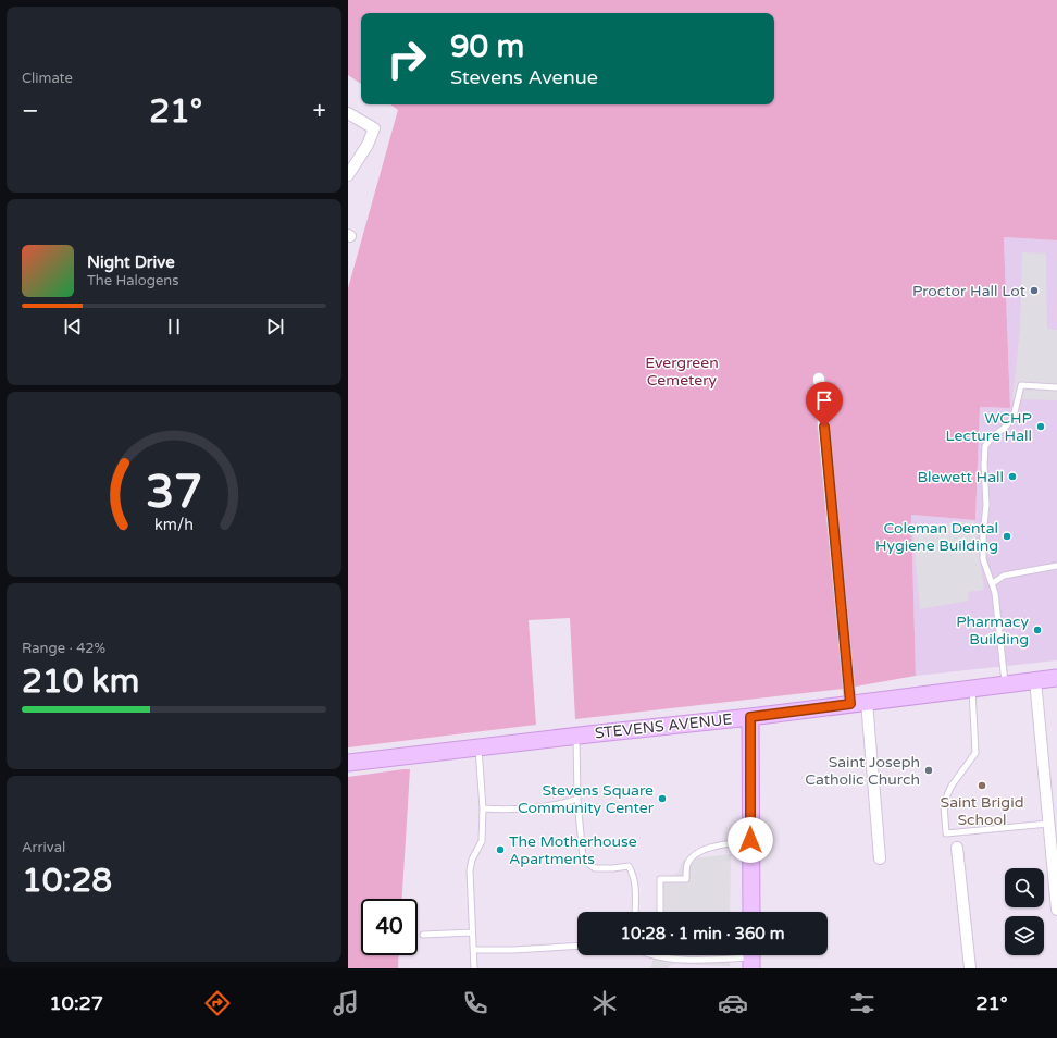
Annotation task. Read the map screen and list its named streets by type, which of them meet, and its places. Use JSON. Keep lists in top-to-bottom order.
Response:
{
  "streets": {
    "main road": ["STEVENS AVENUE"]
  },
  "parks": ["Evergreen Cemetery"],
  "places": [
    "Proctor Hall Lot",
    "WCHP Lecture Hall",
    "Blewett Hall",
    "Coleman Dental Hygiene Building",
    "Pharmacy Building",
    "Saint Joseph Catholic Church",
    "Saint Brigid School",
    "Stevens Square Community Center",
    "The Motherhouse Apartments"
  ],
  "page": {
    "tile": [
      "Climate",
      ["Range · 42%", "210 km"],
      ["Arrival", "10:28"]
    ],
    "turn": ["90 m", "Stevens Avenue"],
    "heat": ["−", "21°", "+"],
    "song": ["Night Drive", "The Halogens"],
    "limit": "40",
    "trip": "10:28 · 1 min · 360 m",
    "tabs": ["10:27", "21°"],
    "gauge": ["37", "km/h"]
  }
}
